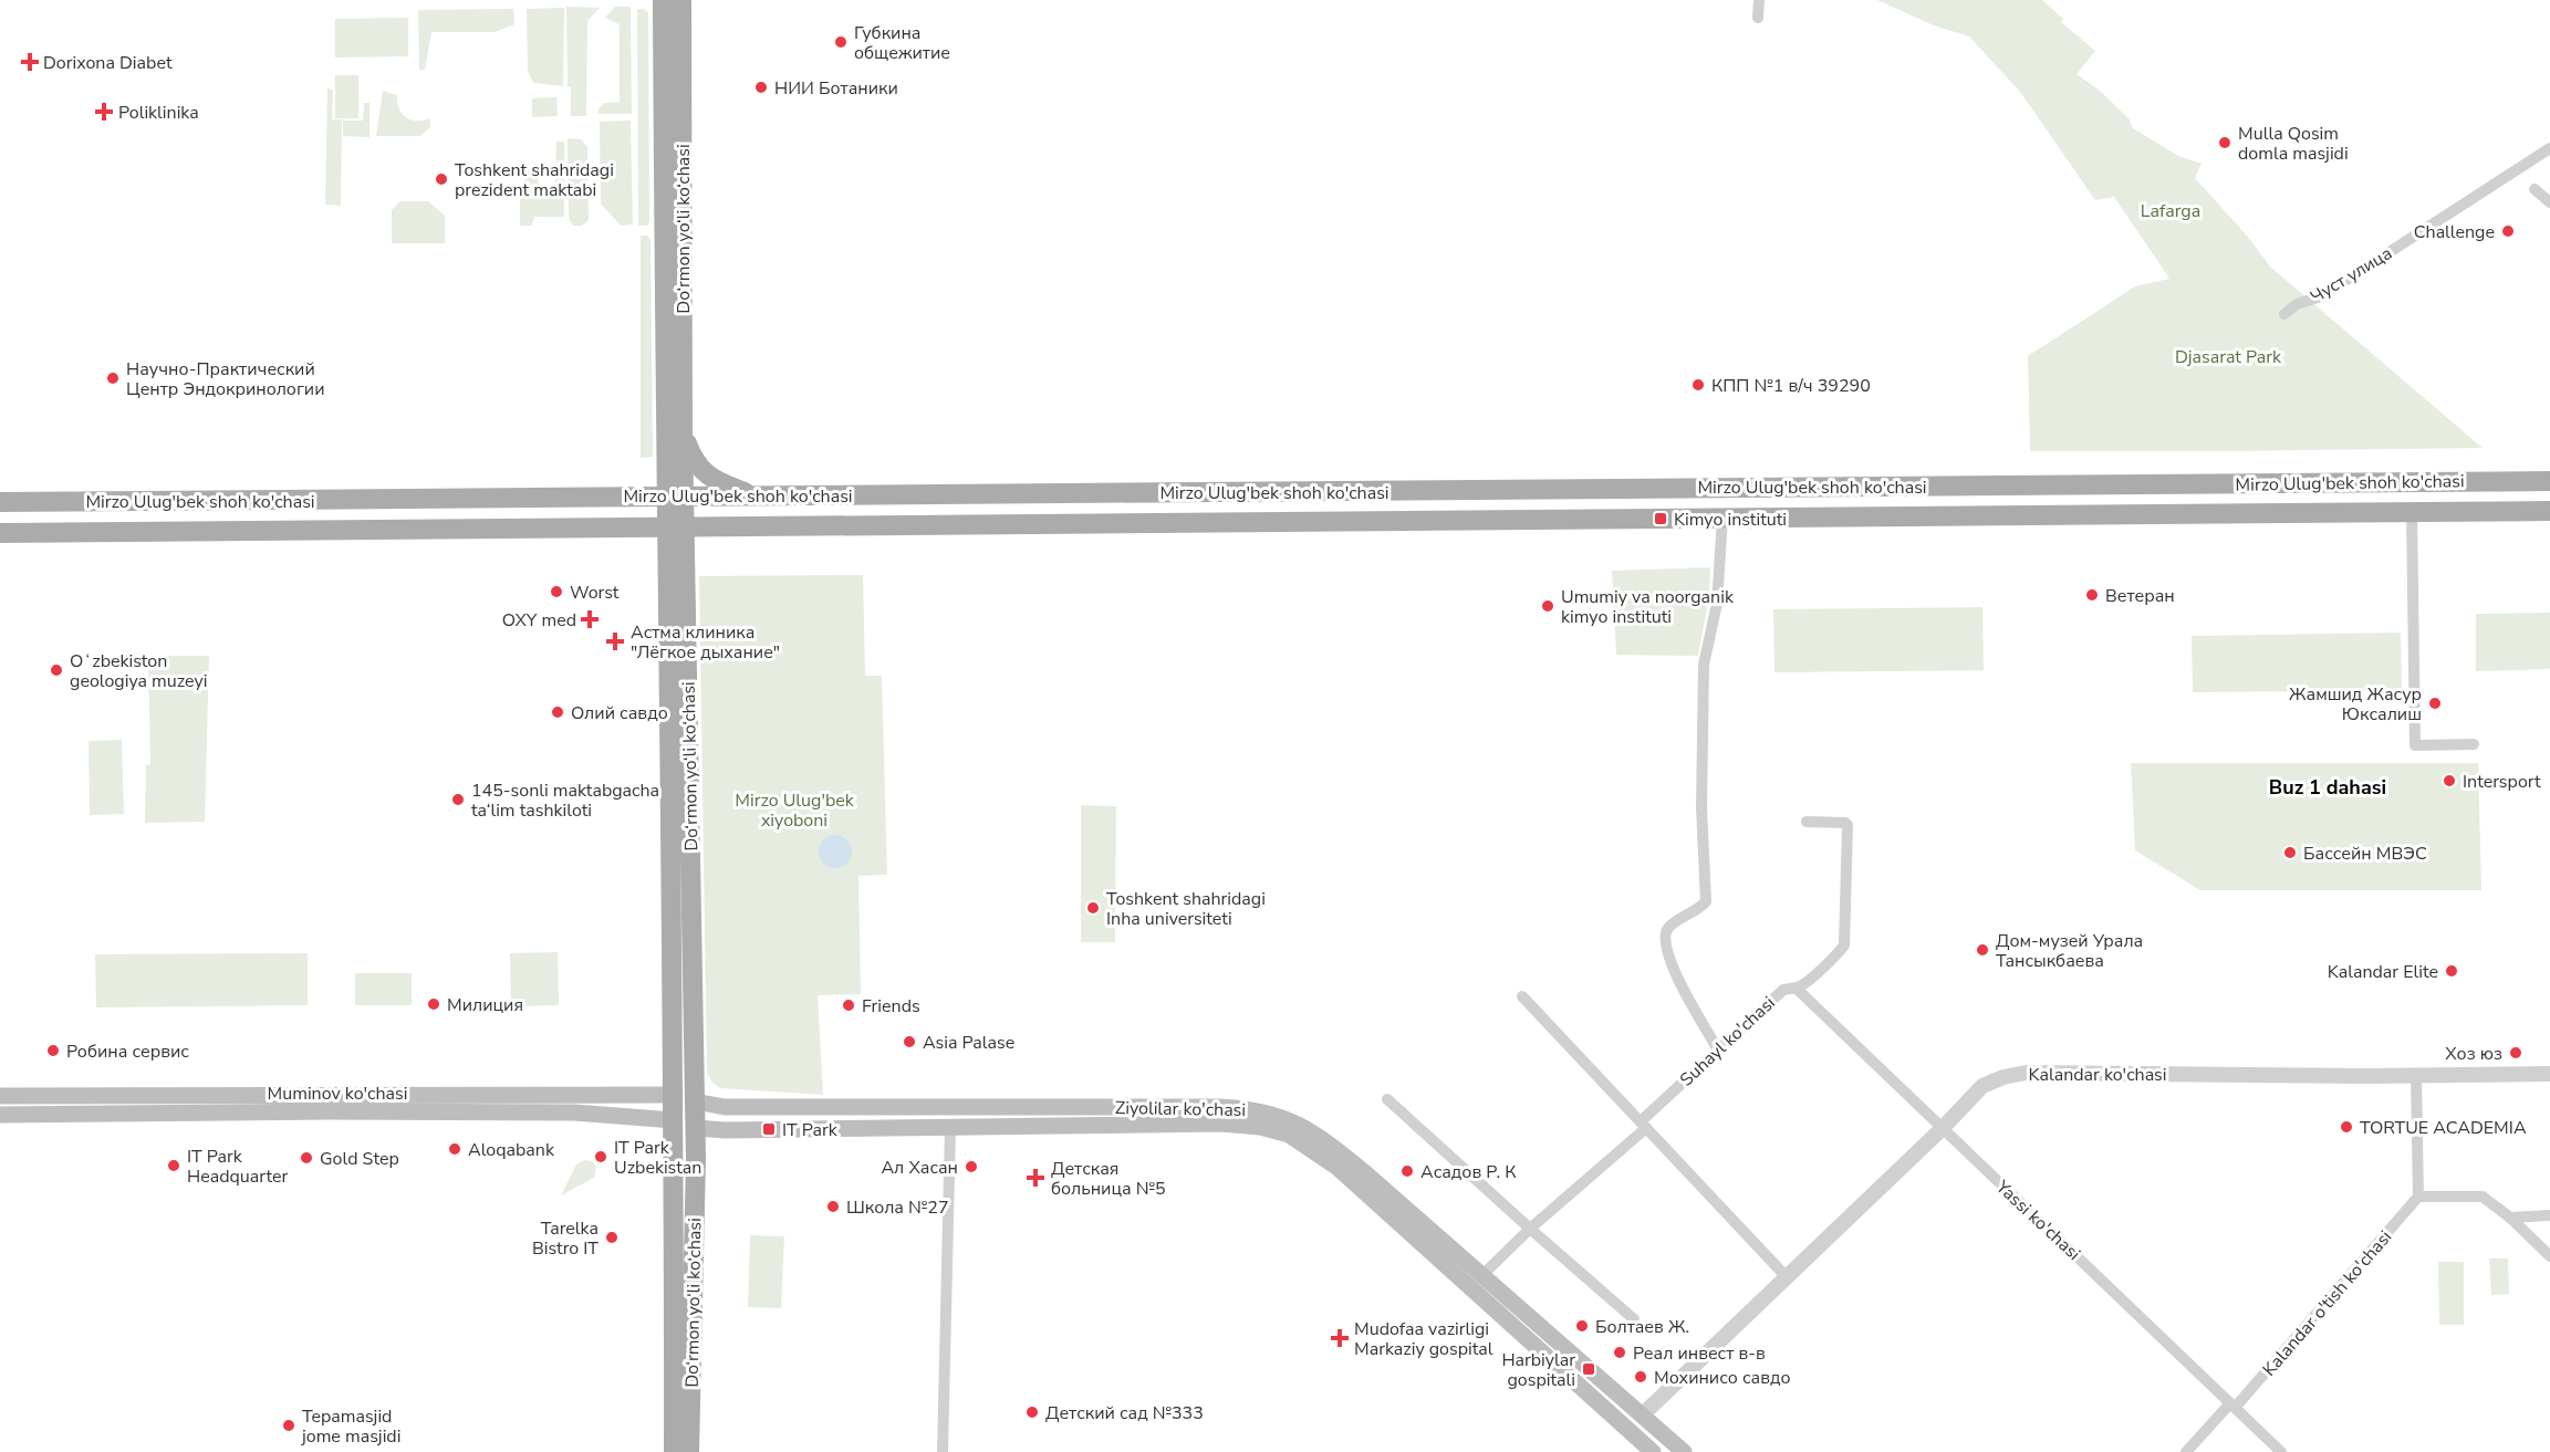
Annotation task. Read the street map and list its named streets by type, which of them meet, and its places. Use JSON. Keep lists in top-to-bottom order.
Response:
{
  "streets": {
    "main road": [
      "Do‘rmon yo‘li ko‘chasi",
      "Mirzo Ulug'bek shoh ko'chasi",
      "Muminov ko'chasi",
      "Ziyolilar ko'chasi"
    ],
    "street": [
      "Чуст улица",
      "Suhayl ko'chasi",
      "Kalandar ko'chasi",
      "Yassi ko'chasi",
      "Kalandar o'tish ko'chasi"
    ]
  },
  "crossings": [
    ["Do‘rmon yo‘li ko‘chasi", "Mirzo Ulug'bek shoh ko'chasi"],
    ["Do‘rmon yo‘li ko‘chasi", "Muminov ko'chasi"],
    ["Do‘rmon yo‘li ko‘chasi", "Ziyolilar ko'chasi"],
    ["Suhayl ko'chasi", "Ziyolilar ko'chasi"],
    ["Suhayl ko'chasi", "Yassi ko'chasi"],
    ["Kalandar ko'chasi", "Ziyolilar ko'chasi"],
    ["Kalandar ko'chasi", "Yassi ko'chasi"],
    ["Muminov ko'chasi", "Ziyolilar ko'chasi"],
    ["Yassi ko'chasi", "Kalandar o'tish ko'chasi"]
  ],
  "districts": ["Buz 1 dahasi"],
  "parks": ["Lafarga", "Djasarat Park", "Mirzo Ulug'bek xiyoboni"],
  "places": {
    "other": [
      "Губкина общежитие",
      "НИИ Ботаники",
      "Mulla Qosim domla masjidi",
      "Toshkent shahridagi prezident maktabi",
      "Challenge",
      "Научно-Практический Центр Эндокринологии",
      "КПП №1 в/ч 39290",
      "Worst",
      "Ветеран",
      "Umumiy va noorganik kimyo instituti",
      "Oʻzbekiston geologiya muzeyi",
      "Жамшид Жасур Юксалиш",
      "Олий савдо",
      "Intersport",
      "145-sonli maktabgacha ta‘lim tashkiloti",
      "Бассейн МВЭС",
      "Toshkent shahridagi Inha universiteti",
      "Дом-музей Урала Тансыкбаева",
      "Kalandar Elite",
      "Милиция",
      "Friends",
      "Asia Palase",
      "Робина сервис",
      "Хоз юз",
      "TORTUE ACADEMIA",
      "Aloqabank",
      "IT Park Uzbekistan",
      "Gold Step",
      "IT Park Headquarter",
      "Ал Хасан",
      "Асадов Р. К",
      "Школа №27",
      "Tarelka Bistro IT",
      "Болтаев Ж.",
      "Реал инвест в-в",
      "Мохинисо савдо",
      "Детский сад №333",
      "Tepamasjid jome masjidi"
    ],
    "health": [
      "Dorixona Diabet",
      "Poliklinika",
      "OXY med",
      "Астма клиника \"Лёгкое дыхание\"",
      "Детская больница №5",
      "Mudofaa vazirligi Markaziy gospital"
    ],
    "transit": ["Kimyo instituti", "IT Park", "Harbiylar gospitali"]
  }
}
